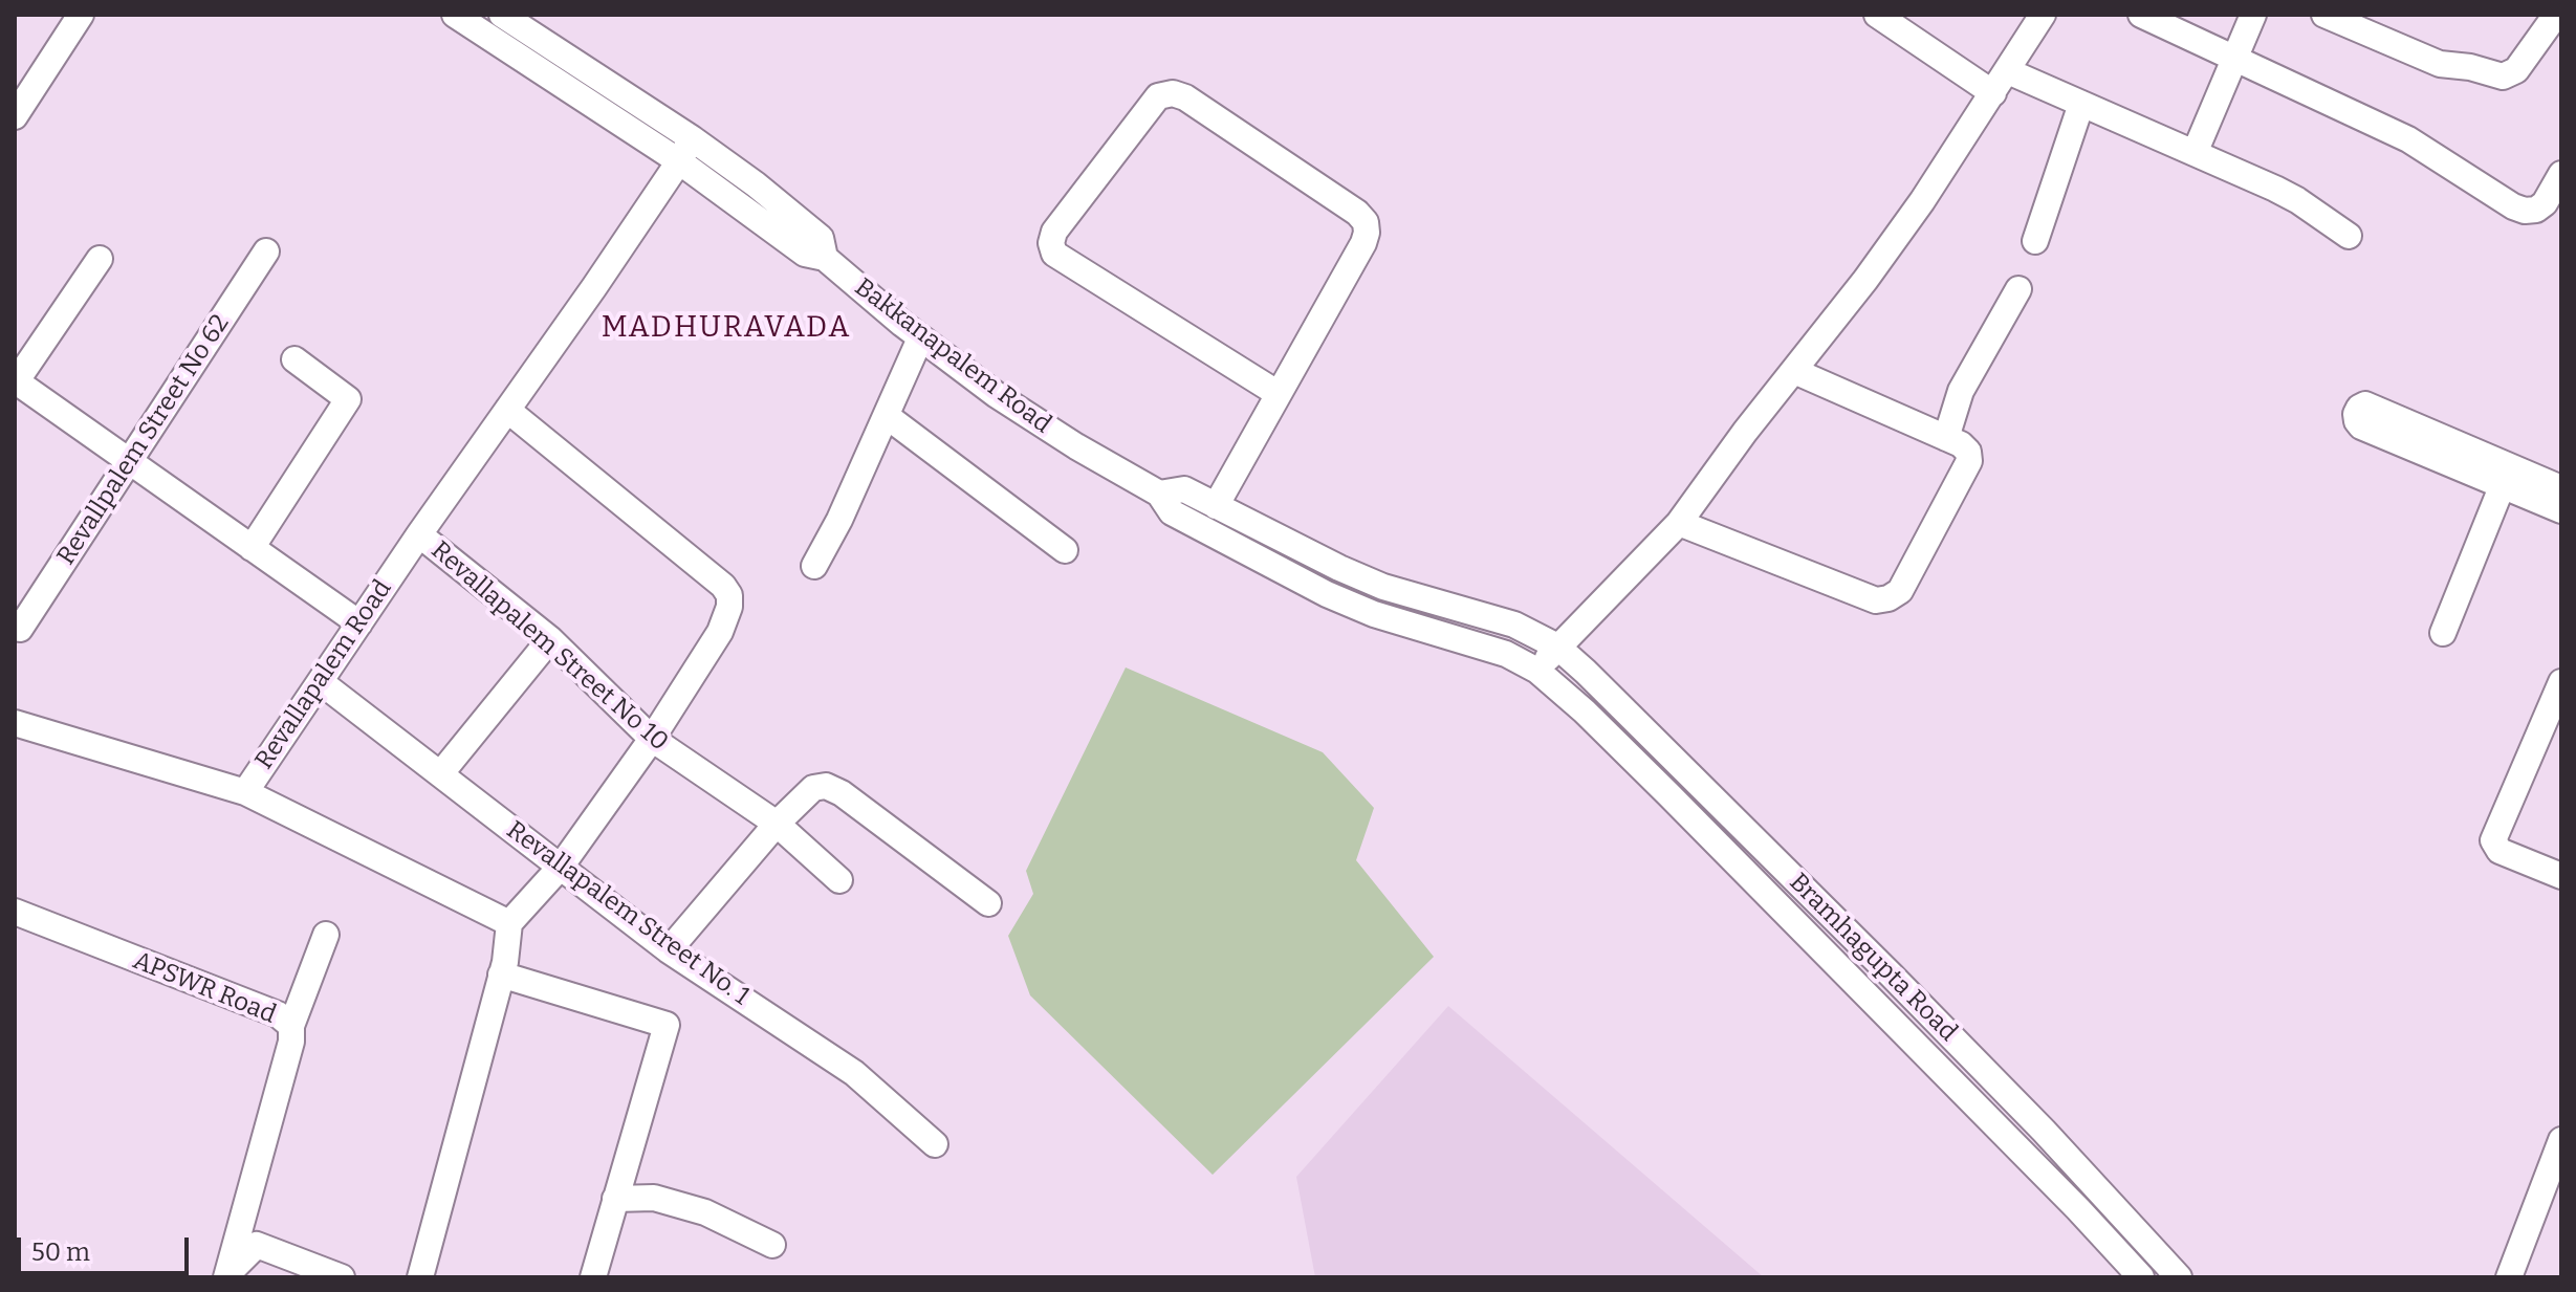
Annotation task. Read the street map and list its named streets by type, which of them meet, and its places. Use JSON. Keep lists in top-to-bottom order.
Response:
{
  "streets": {
    "street": [
      "Bakkanapalem Road",
      "Revallpalem Street No 62",
      "Revallapalem Street No 10",
      "Revallapalem Road",
      "Revallapalem Street No. 1",
      "Bramhagupta Road",
      "APSWR Road"
    ]
  },
  "crossings": [
    ["Bakkanapalem Road", "Revallapalem Road"],
    ["Bakkanapalem Road", "Bramhagupta Road"],
    ["Revallapalem Street No 10", "Revallapalem Road"],
    ["Revallapalem Road", "Revallapalem Street No. 1"]
  ],
  "districts": ["MADHURAVADA"],
  "scale_bar": "50 m"
}
